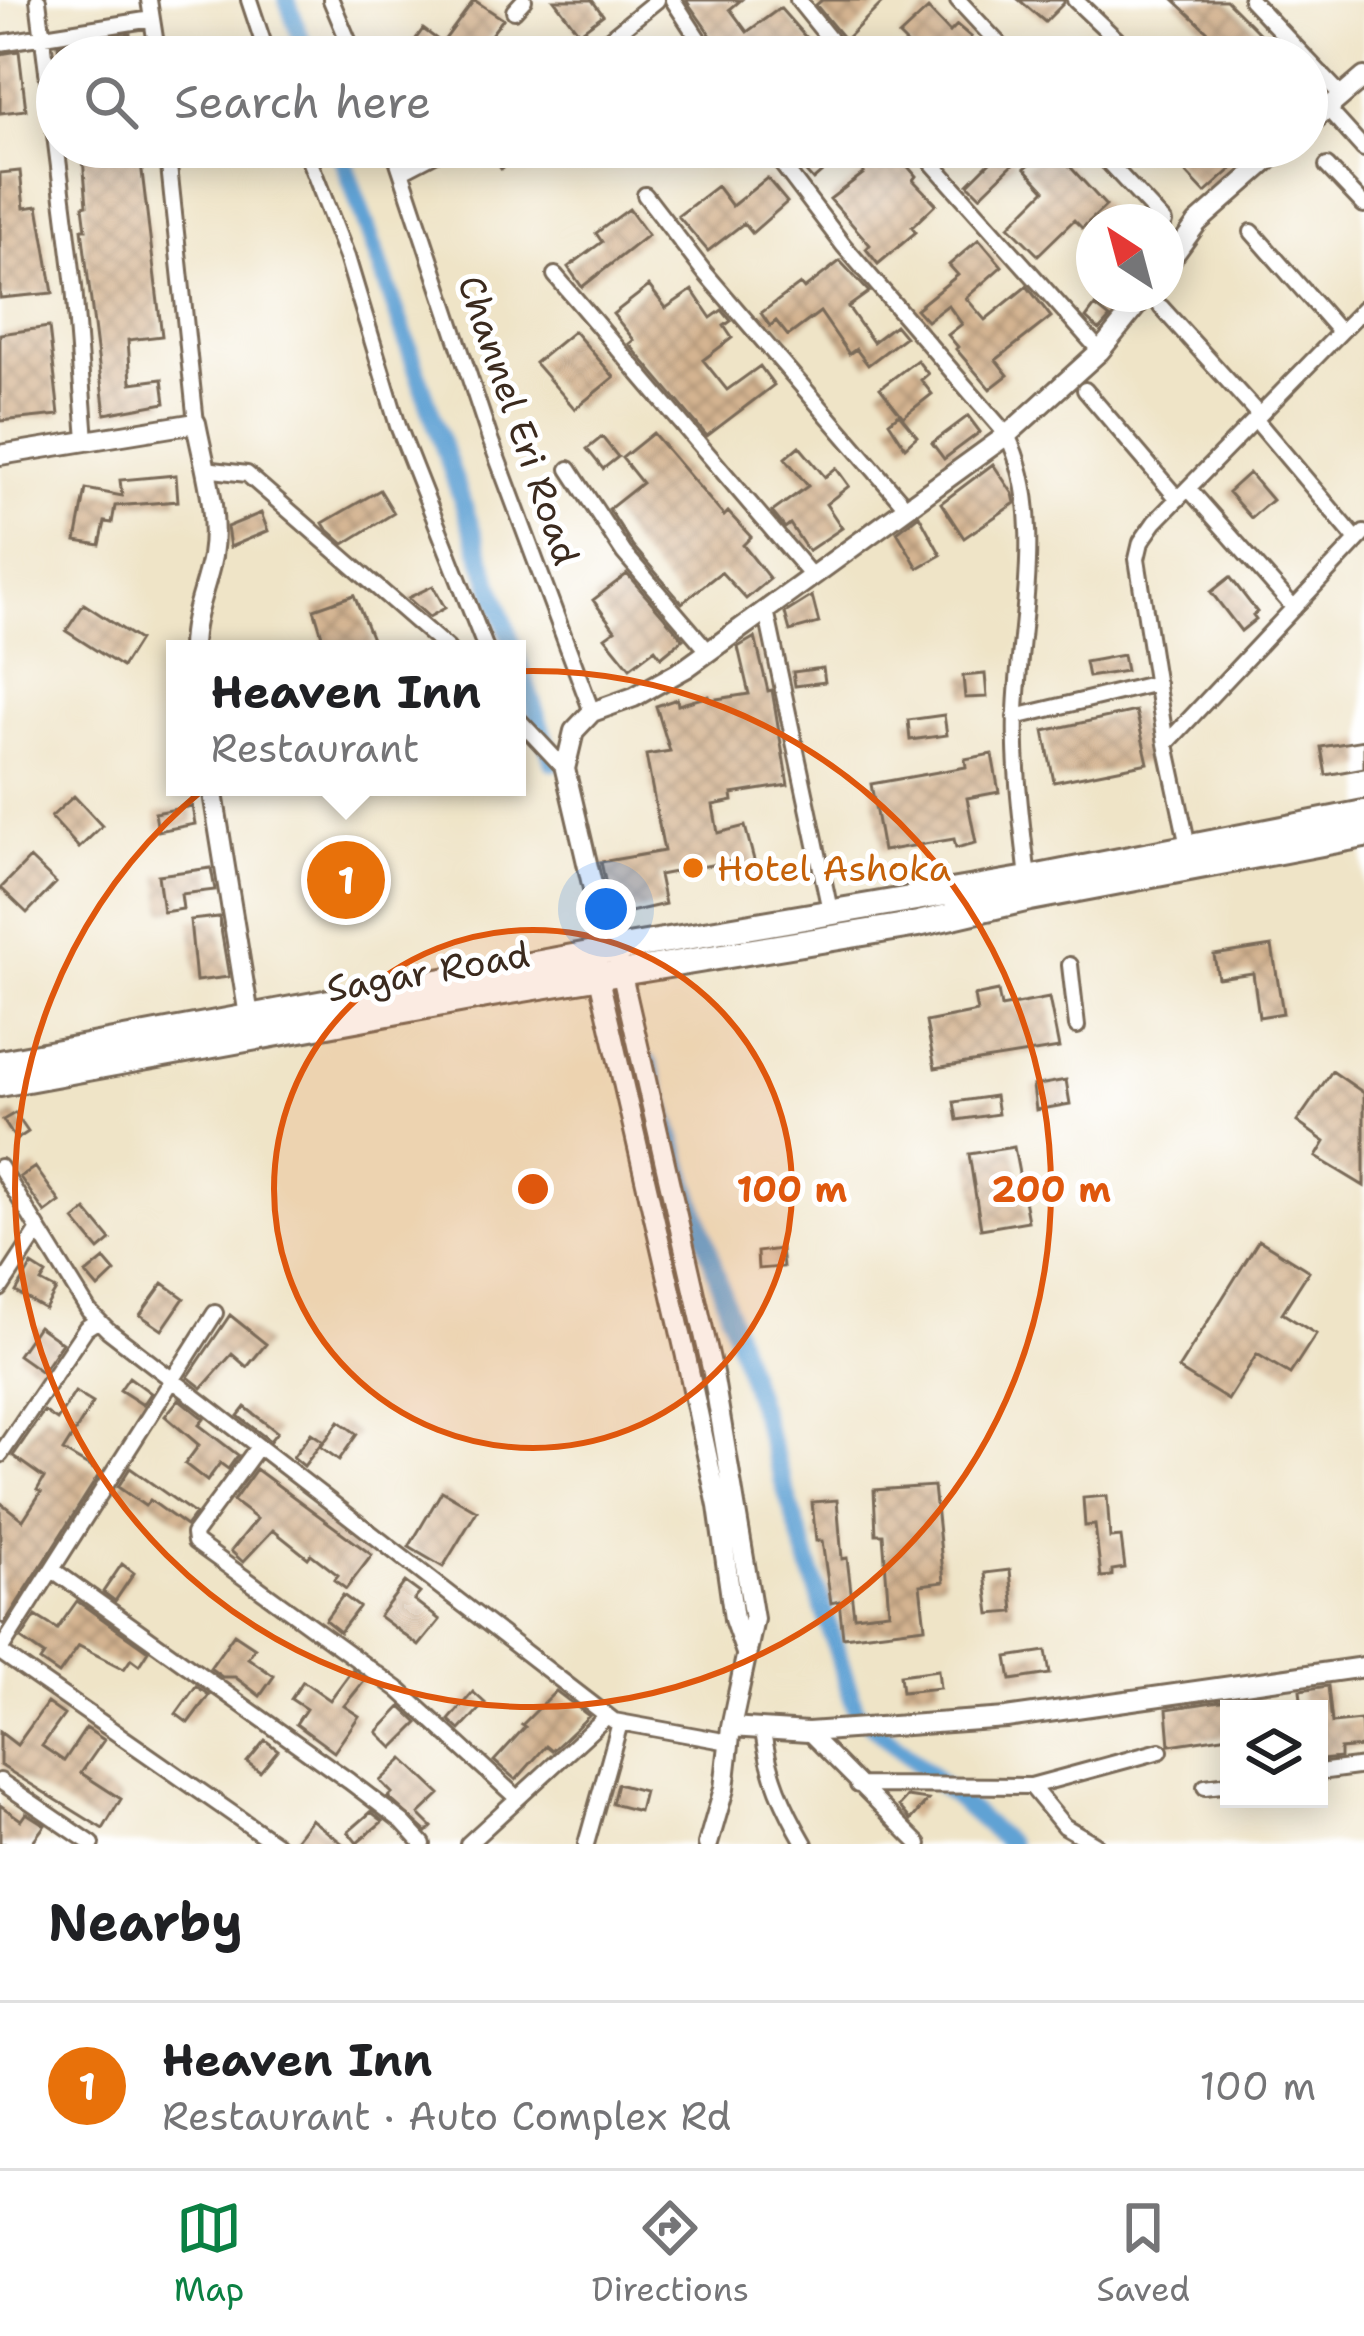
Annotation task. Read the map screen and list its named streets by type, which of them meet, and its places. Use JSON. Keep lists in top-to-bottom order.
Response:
{
  "streets": {
    "highway": ["Sagar Road"],
    "street": ["Channel Eri Road"]
  },
  "places": ["Hotel Ashoka"],
  "north": "top left",
  "page": {
    "search": "Search here",
    "popup": ["Heaven Inn", "Restaurant"],
    "pins": "1",
    "heading": "Nearby",
    "list": [
      {
        "mark": "1",
        "name": "Heaven Inn",
        "note": "Restaurant · Auto Complex Rd",
        "value": "100 m"
      }
    ],
    "nav": ["Map", "Directions", "Saved"]
  },
  "rings": ["100 m", "200 m"]
}
